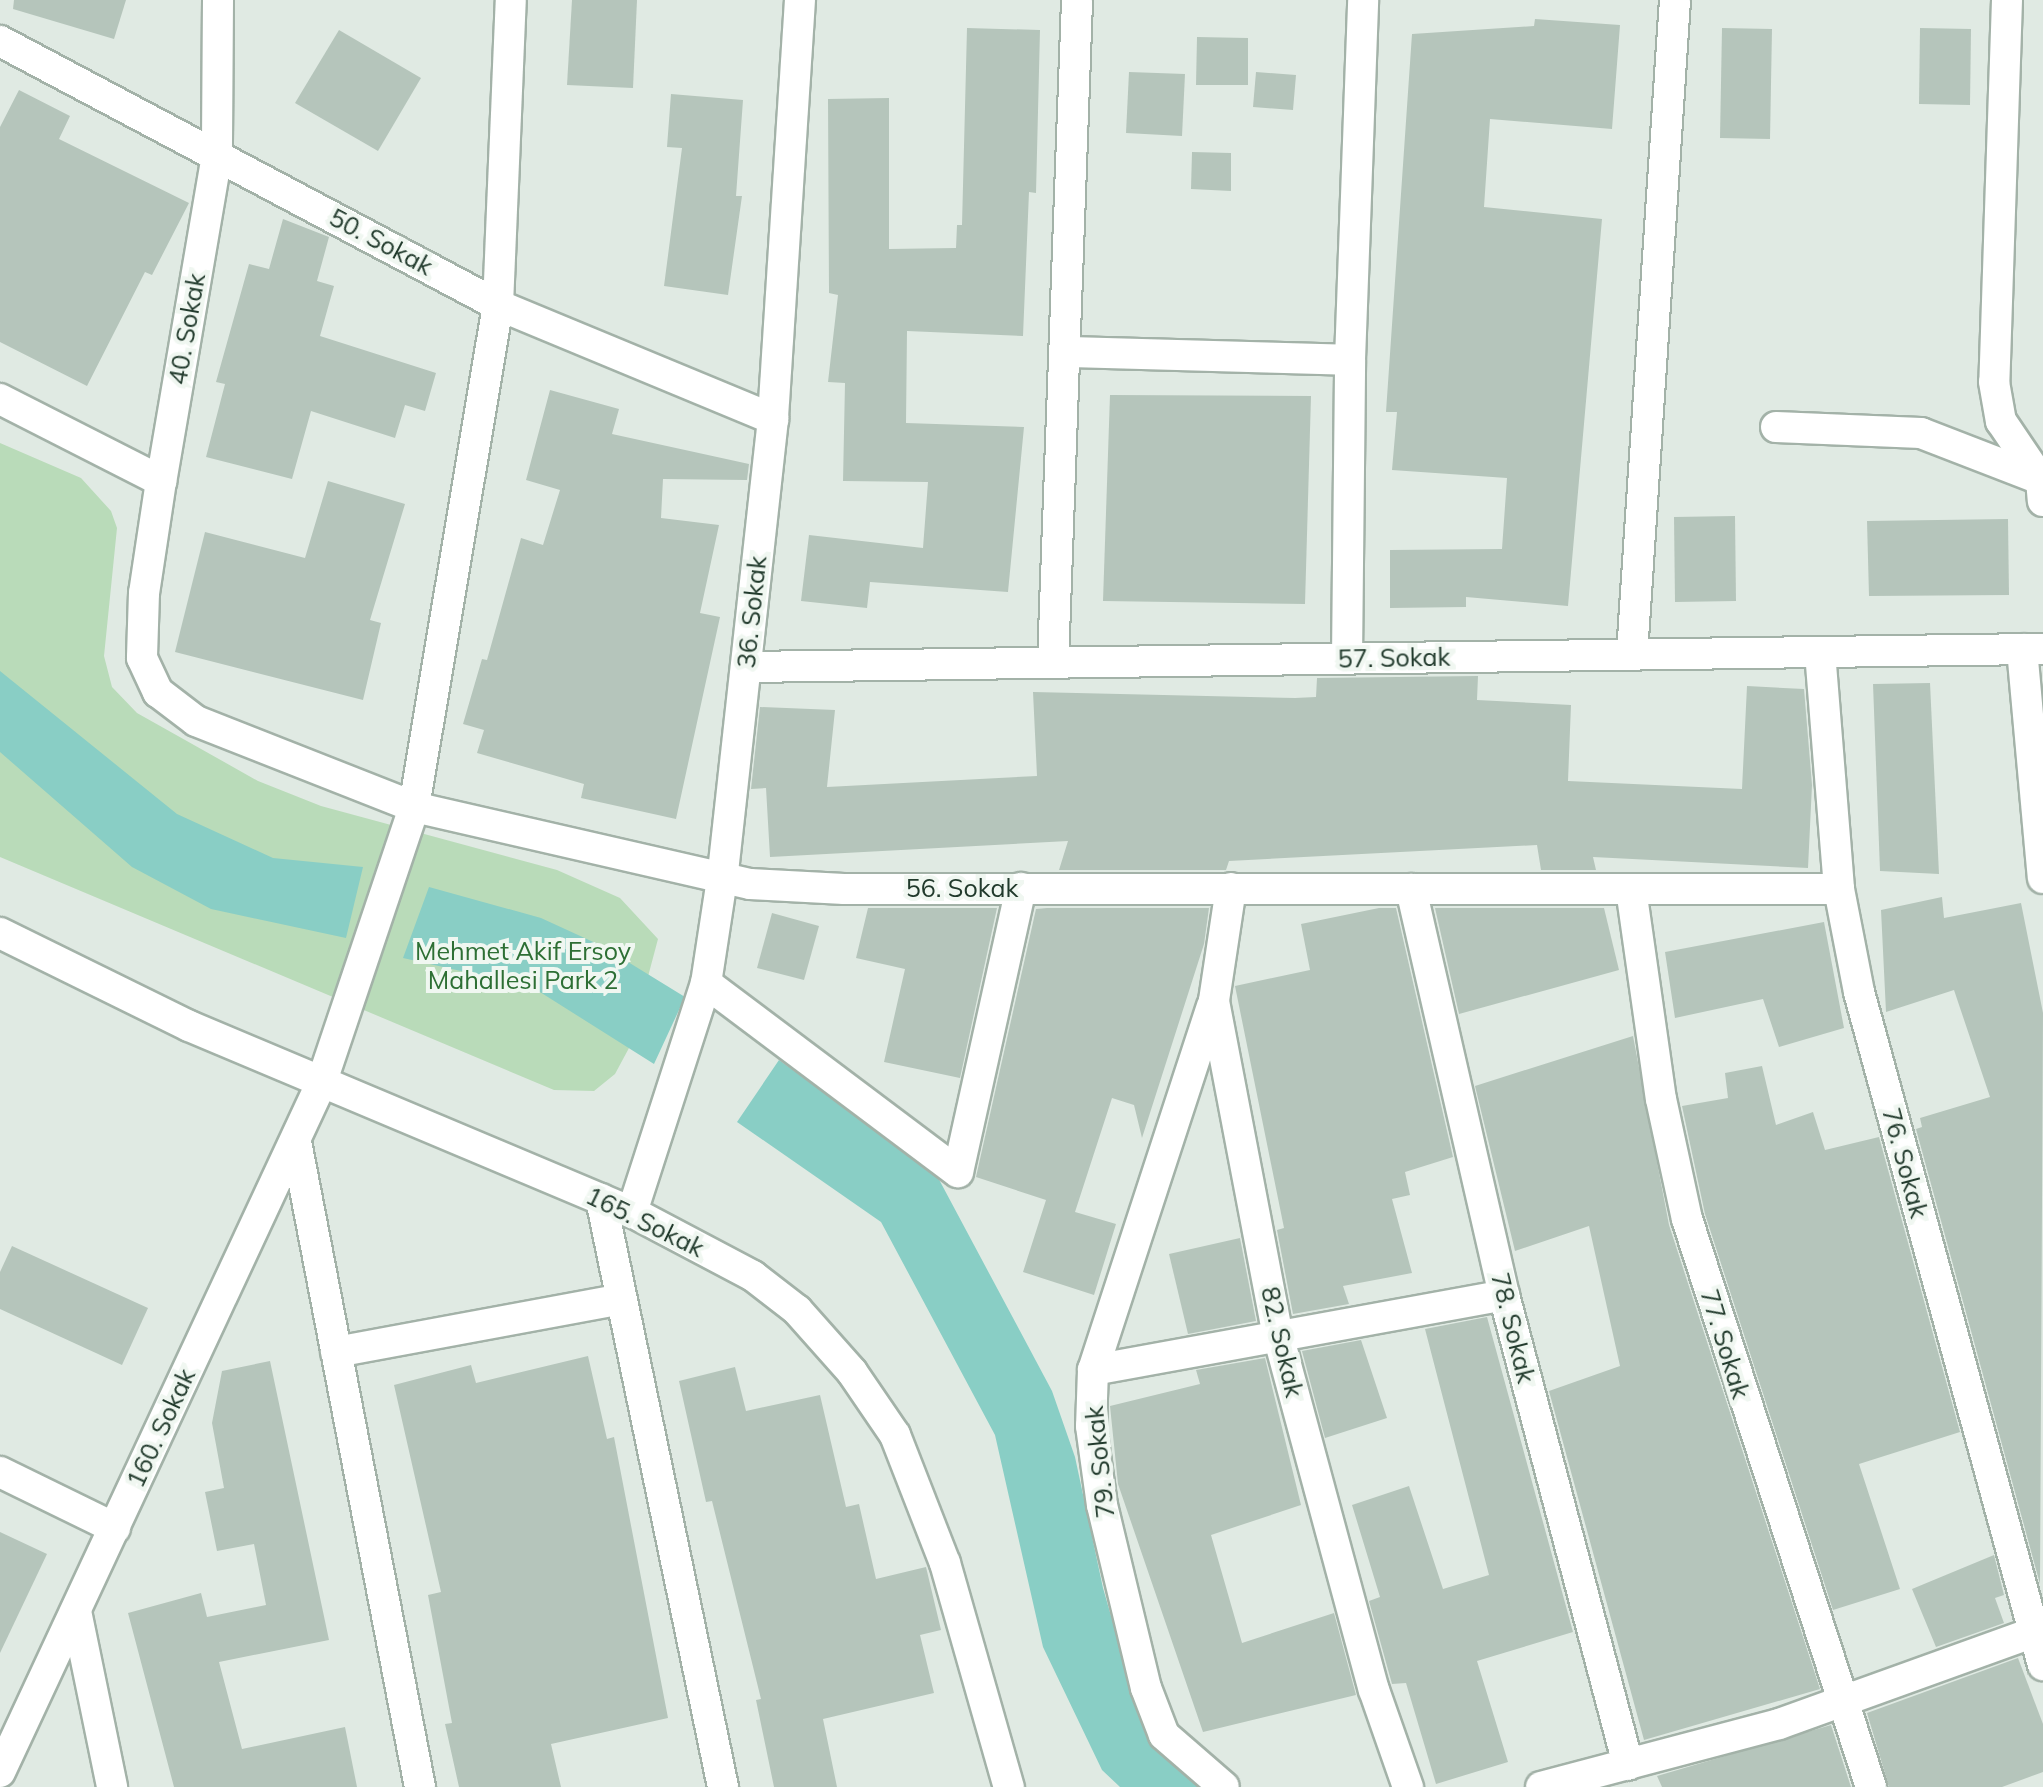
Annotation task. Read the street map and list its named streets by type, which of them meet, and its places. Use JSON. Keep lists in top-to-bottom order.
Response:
{
  "streets": {
    "street": [
      "50. Sokak",
      "40. Sokak",
      "36. Sokak",
      "57. Sokak",
      "56. Sokak",
      "76. Sokak",
      "165. Sokak",
      "78. Sokak",
      "82. Sokak",
      "77. Sokak",
      "160. Sokak",
      "79. Sokak"
    ]
  },
  "crossings": [
    ["50. Sokak", "40. Sokak"],
    ["50. Sokak", "36. Sokak"],
    ["50. Sokak", "160. Sokak"],
    ["40. Sokak", "56. Sokak"],
    ["36. Sokak", "57. Sokak"],
    ["36. Sokak", "56. Sokak"],
    ["36. Sokak", "165. Sokak"],
    ["57. Sokak", "76. Sokak"],
    ["56. Sokak", "76. Sokak"],
    ["56. Sokak", "78. Sokak"],
    ["56. Sokak", "82. Sokak"],
    ["56. Sokak", "77. Sokak"],
    ["56. Sokak", "160. Sokak"],
    ["165. Sokak", "160. Sokak"],
    ["82. Sokak", "79. Sokak"]
  ],
  "parks": ["Mehmet Akif Ersoy Mahallesi Park 2"]
}
